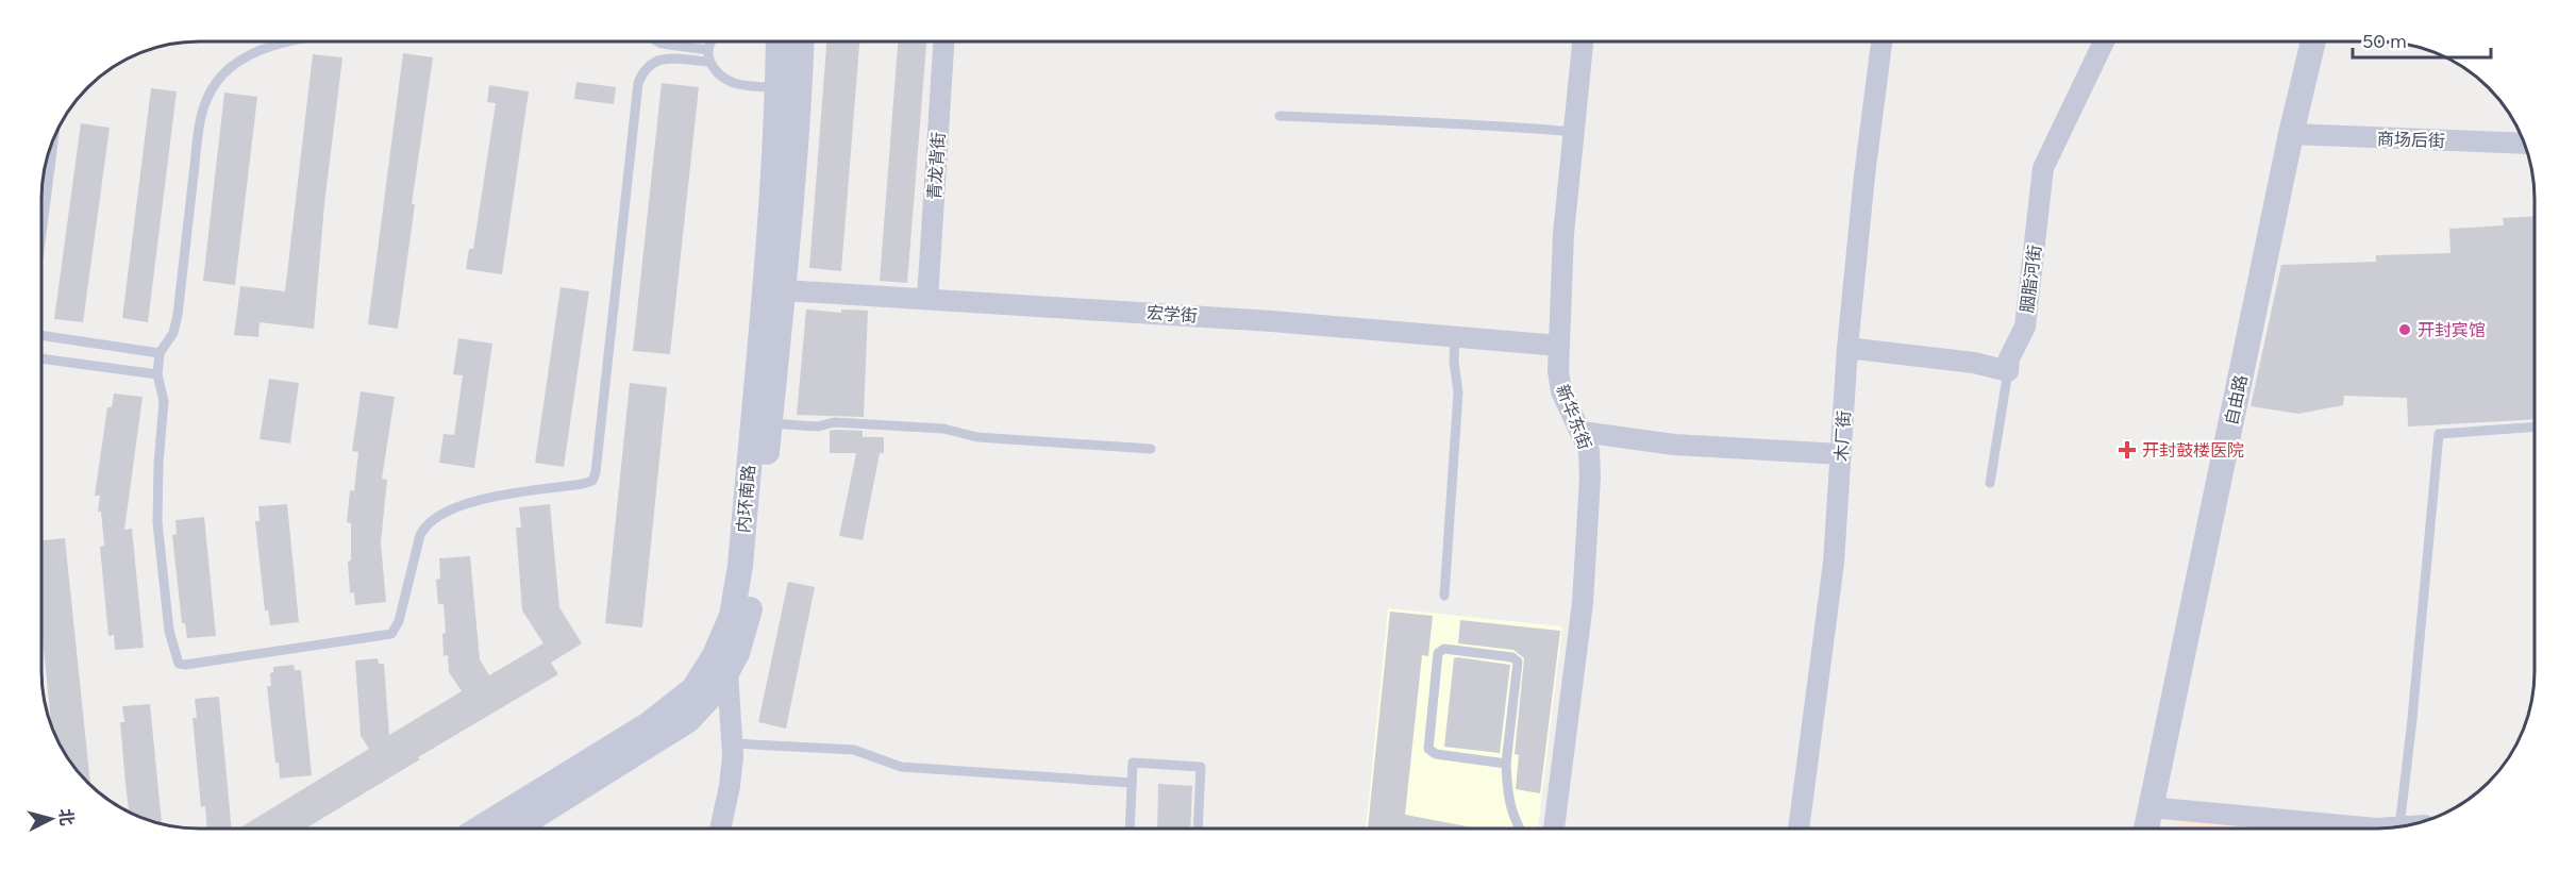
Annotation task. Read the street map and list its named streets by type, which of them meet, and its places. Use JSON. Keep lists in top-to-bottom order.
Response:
{
  "streets": {
    "street": [
      "商场后街",
      "青龙背街",
      "胭脂河街",
      "宏学街",
      "自由路",
      "新华东街",
      "木厂街",
      "内环南路"
    ]
  },
  "crossings": [
    ["商场后街", "自由路"],
    ["青龙背街", "宏学街"],
    ["宏学街", "新华东街"],
    ["宏学街", "内环南路"]
  ],
  "places": {
    "other": ["开封宾馆"],
    "health": ["开封鼓楼医院"]
  },
  "scale_bar": "50 m",
  "north": "right"
}
